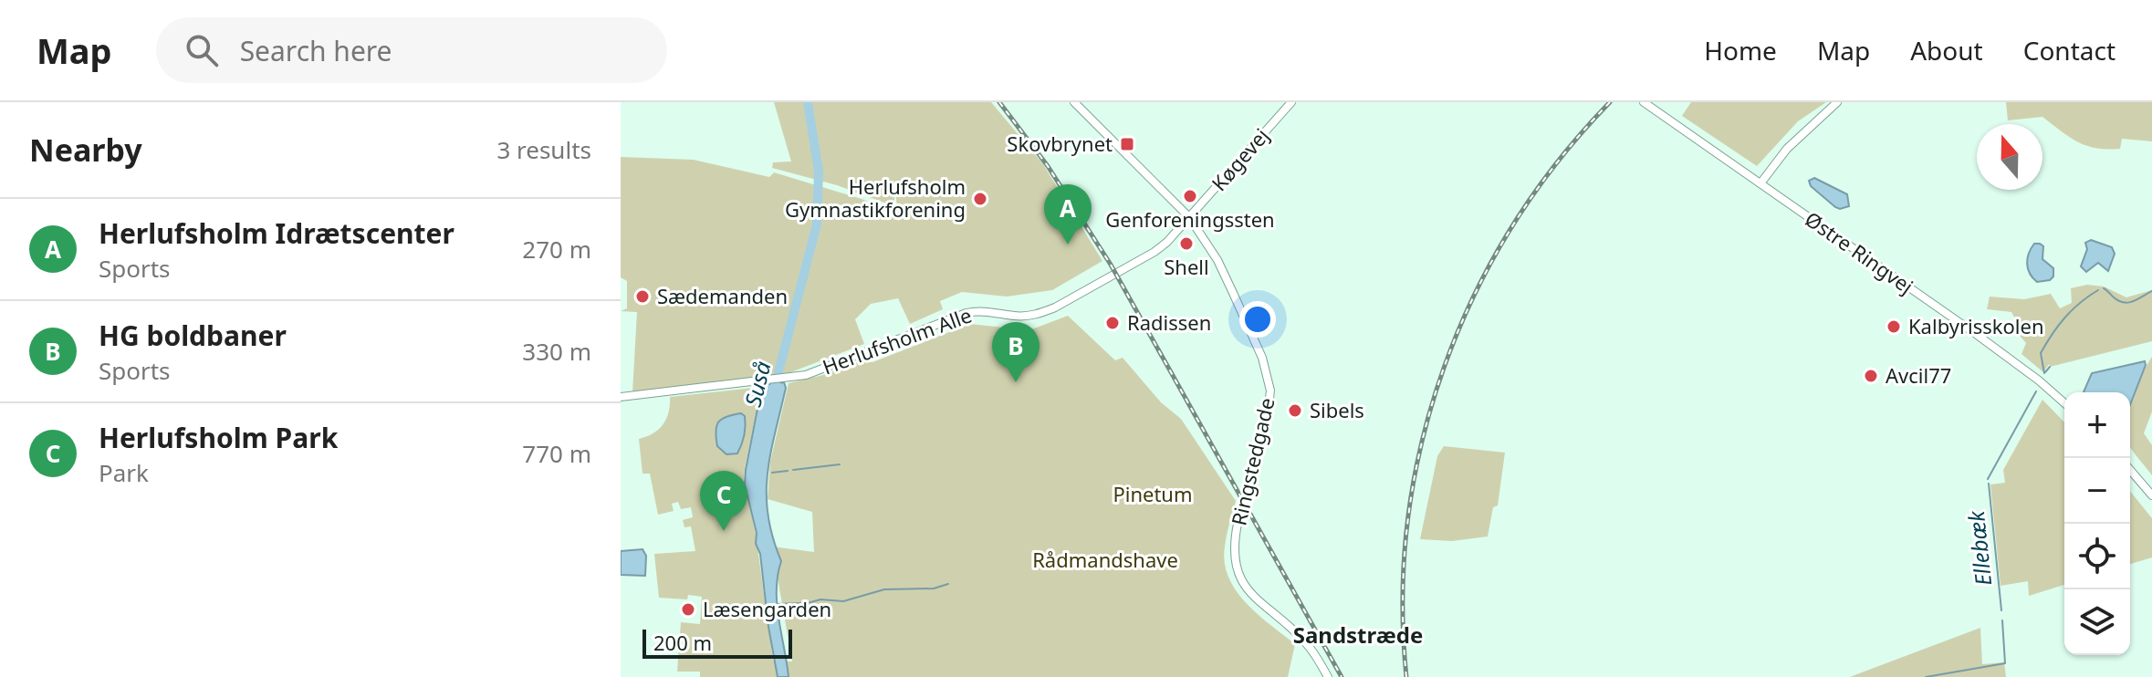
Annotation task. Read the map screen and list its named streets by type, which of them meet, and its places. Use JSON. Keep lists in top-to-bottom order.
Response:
{
  "streets": {
    "street": [
      "Køgevej",
      "Østre Ringvej",
      "Herlufsholm Alle",
      "Ringstedgade"
    ]
  },
  "crossings": [
    ["Køgevej", "Herlufsholm Alle"],
    ["Køgevej", "Ringstedgade"],
    ["Herlufsholm Alle", "Ringstedgade"]
  ],
  "districts": ["Sandstræde"],
  "water": ["Suså", "Ellebæk"],
  "parks": ["Pinetum", "Rådmandshave"],
  "places": {
    "transit": ["Skovbrynet"],
    "other": [
      "Genforeningssten",
      "Herlufsholm Gymnastikforening",
      "Shell",
      "Sædemanden",
      "Radissen",
      "Kalbyrisskolen",
      "Avcil77",
      "Sibels",
      "Læsengarden"
    ]
  },
  "scale_bar": "200 m",
  "north": "top",
  "page": {
    "header": "Map",
    "search": "Search here",
    "nav": [
      "Home",
      "Map",
      "About",
      "Contact"
    ],
    "heading": ["Nearby", "3 results"],
    "pins": ["A", "B", "C"],
    "list": [
      {
        "mark": "A",
        "name": "Herlufsholm Idrætscenter",
        "note": "Sports",
        "value": "270 m"
      },
      {
        "mark": "B",
        "name": "HG boldbaner",
        "note": "Sports",
        "value": "330 m"
      },
      {
        "mark": "C",
        "name": "Herlufsholm Park",
        "note": "Park",
        "value": "770 m"
      }
    ],
    "map_buttons": ["+", "−"],
    "scale": "200 m"
  }
}
